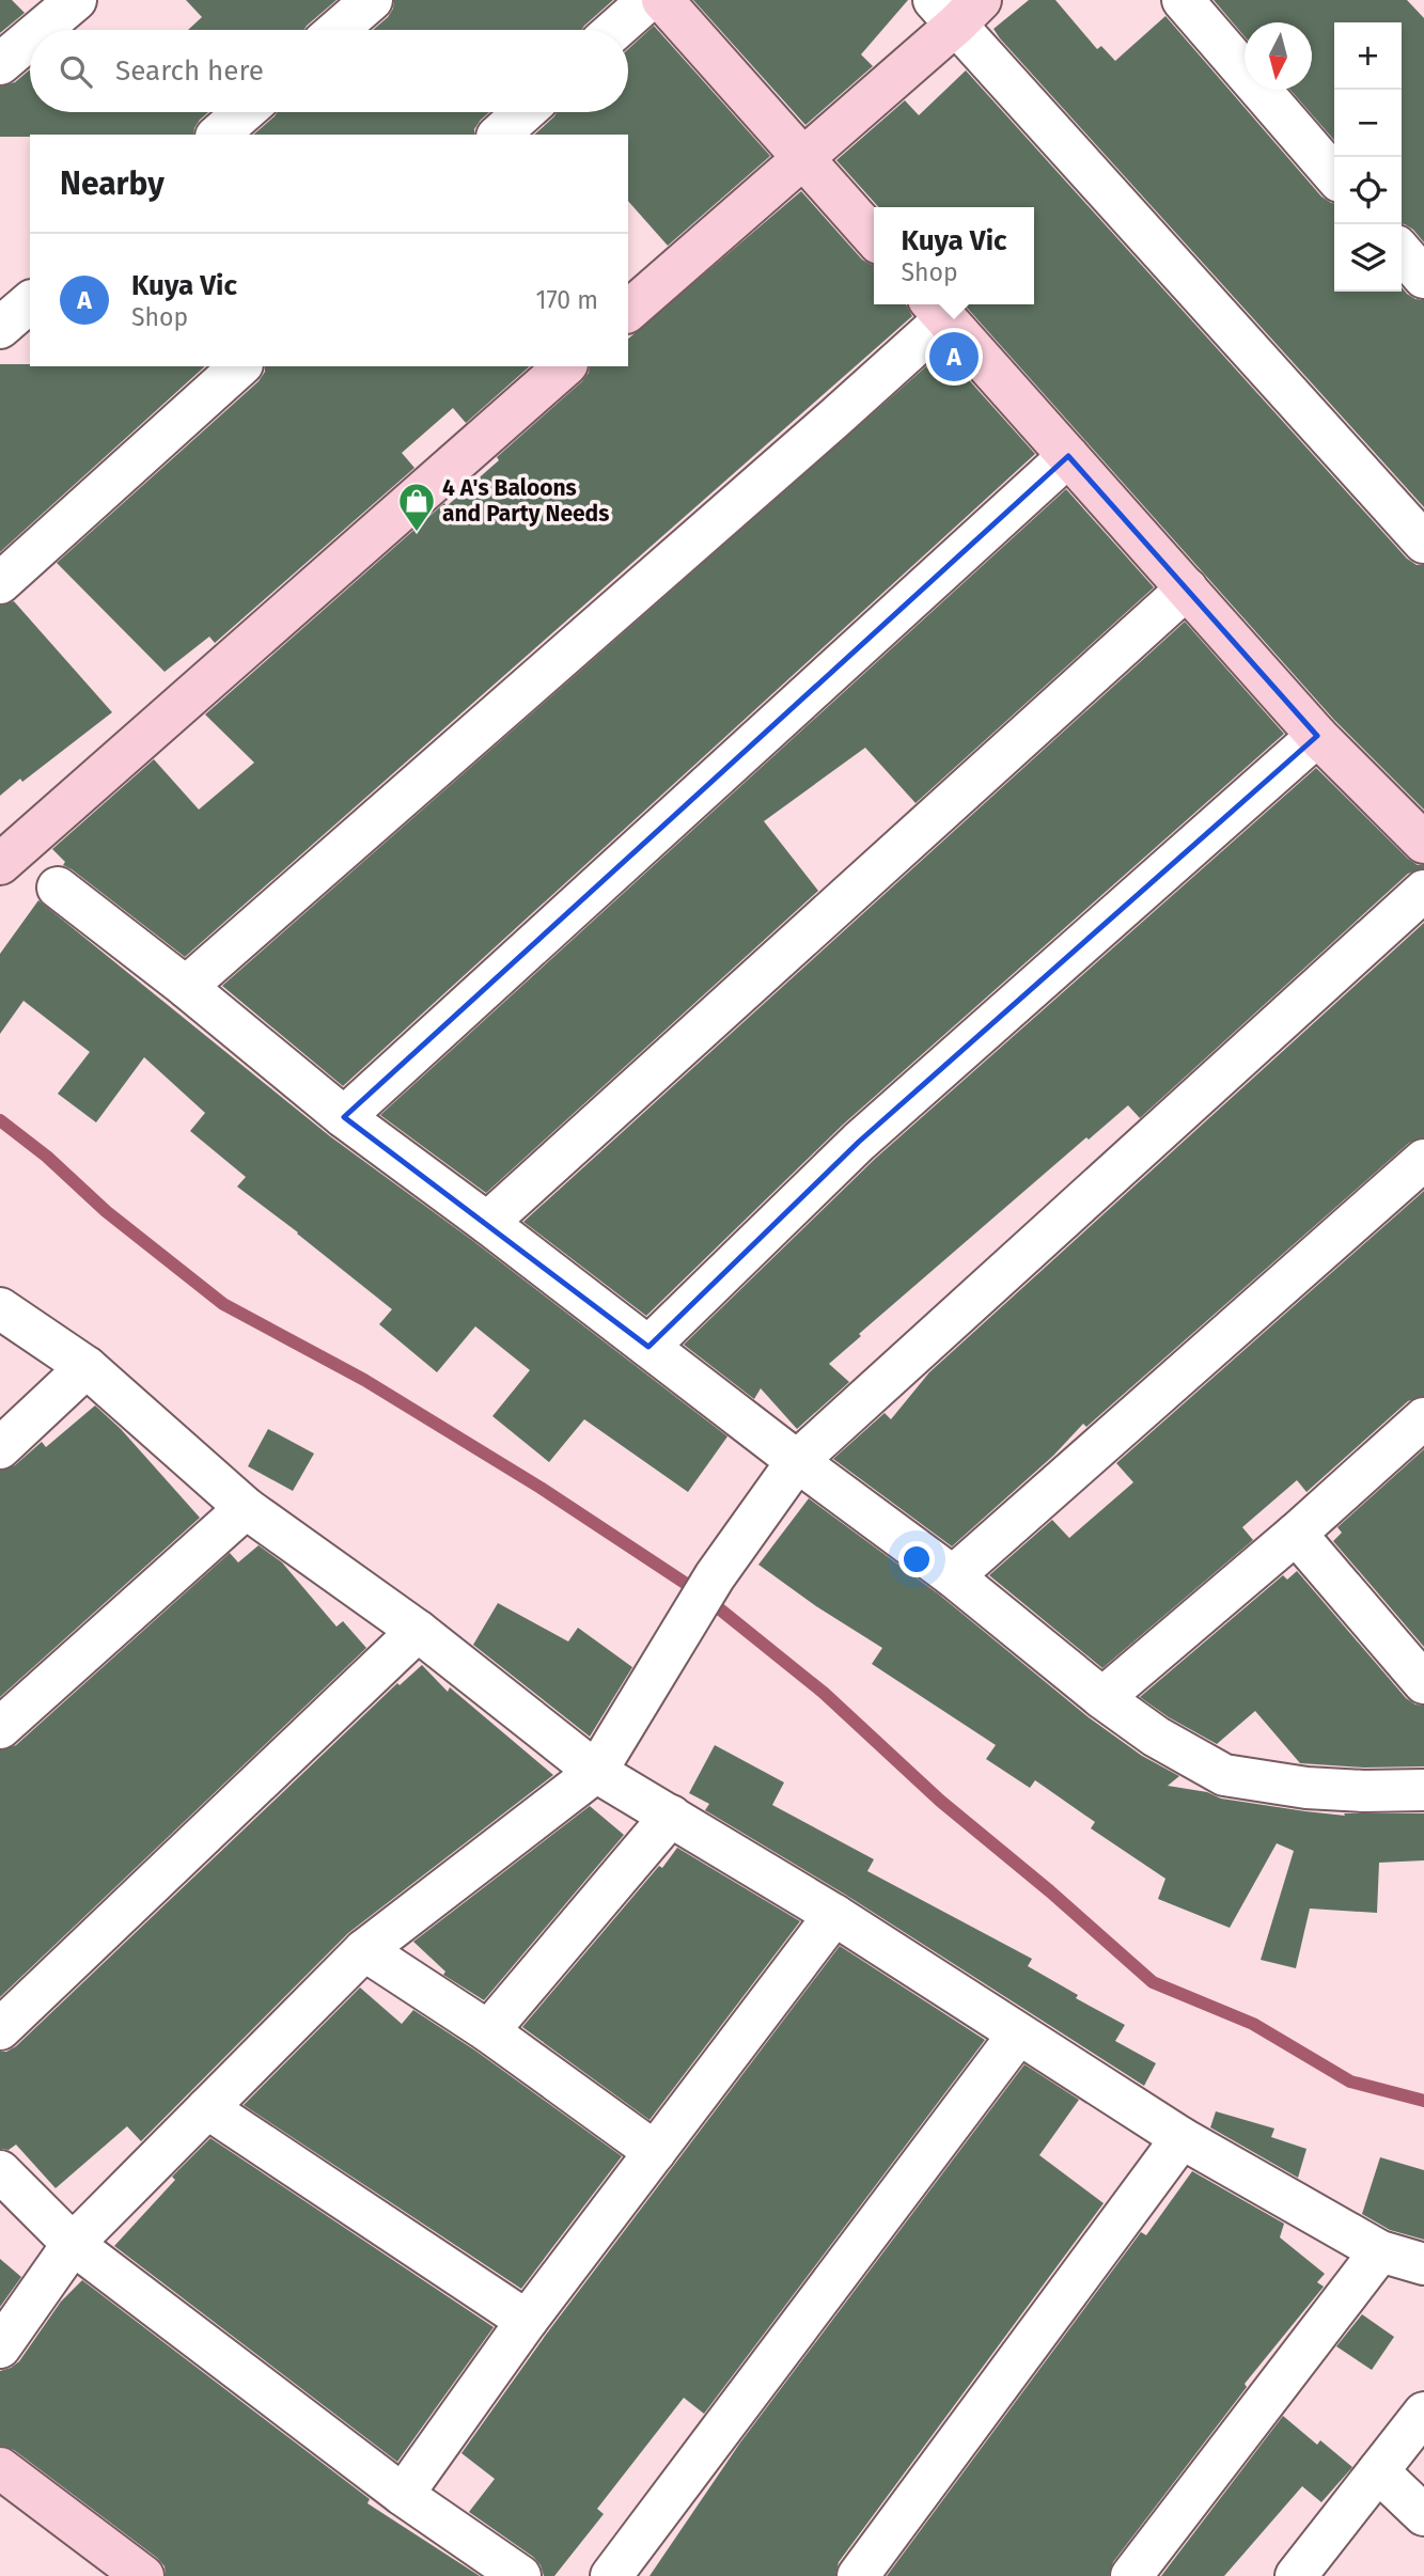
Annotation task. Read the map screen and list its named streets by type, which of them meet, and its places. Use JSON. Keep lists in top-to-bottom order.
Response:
{
  "places": {
    "shop": ["4 A's Baloons and Party Needs"]
  },
  "north": "bottom",
  "page": {
    "map_buttons": ["+", "−"],
    "search": "Search here",
    "heading": "Nearby",
    "popup": ["Kuya Vic", "Shop"],
    "list": [
      {
        "mark": "A",
        "name": "Kuya Vic",
        "note": "Shop",
        "value": "170 m"
      }
    ],
    "pins": "A"
  }
}
